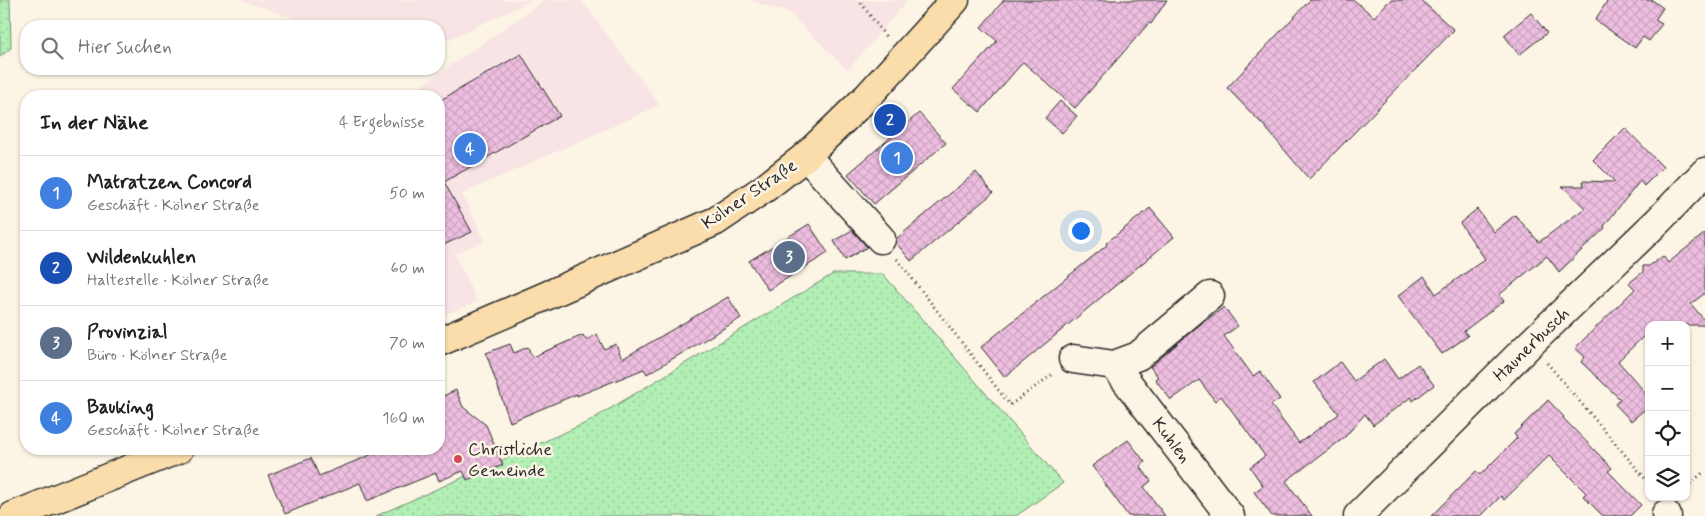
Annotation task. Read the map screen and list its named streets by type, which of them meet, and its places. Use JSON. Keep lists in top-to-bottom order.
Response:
{
  "streets": {
    "main road": ["Kölner Straße"],
    "street": ["Haunerbusch", "Kuhlen"]
  },
  "places": ["Christliche Gemeinde"],
  "page": {
    "search": "Hier suchen",
    "heading": ["In der Nähe", "4 Ergebnisse"],
    "pins": [
      "2",
      "4",
      "1",
      "3"
    ],
    "list": [
      {
        "mark": "1",
        "name": "Matratzen Concord",
        "note": "Geschäft · Kölner Straße",
        "value": "50 m"
      },
      {
        "mark": "2",
        "name": "Wildenkuhlen",
        "note": "Haltestelle · Kölner Straße",
        "value": "60 m"
      },
      {
        "mark": "3",
        "name": "Provinzial",
        "note": "Büro · Kölner Straße",
        "value": "70 m"
      },
      {
        "mark": "4",
        "name": "Bauking",
        "note": "Geschäft · Kölner Straße",
        "value": "160 m"
      }
    ],
    "map_buttons": ["+", "−"]
  }
}
